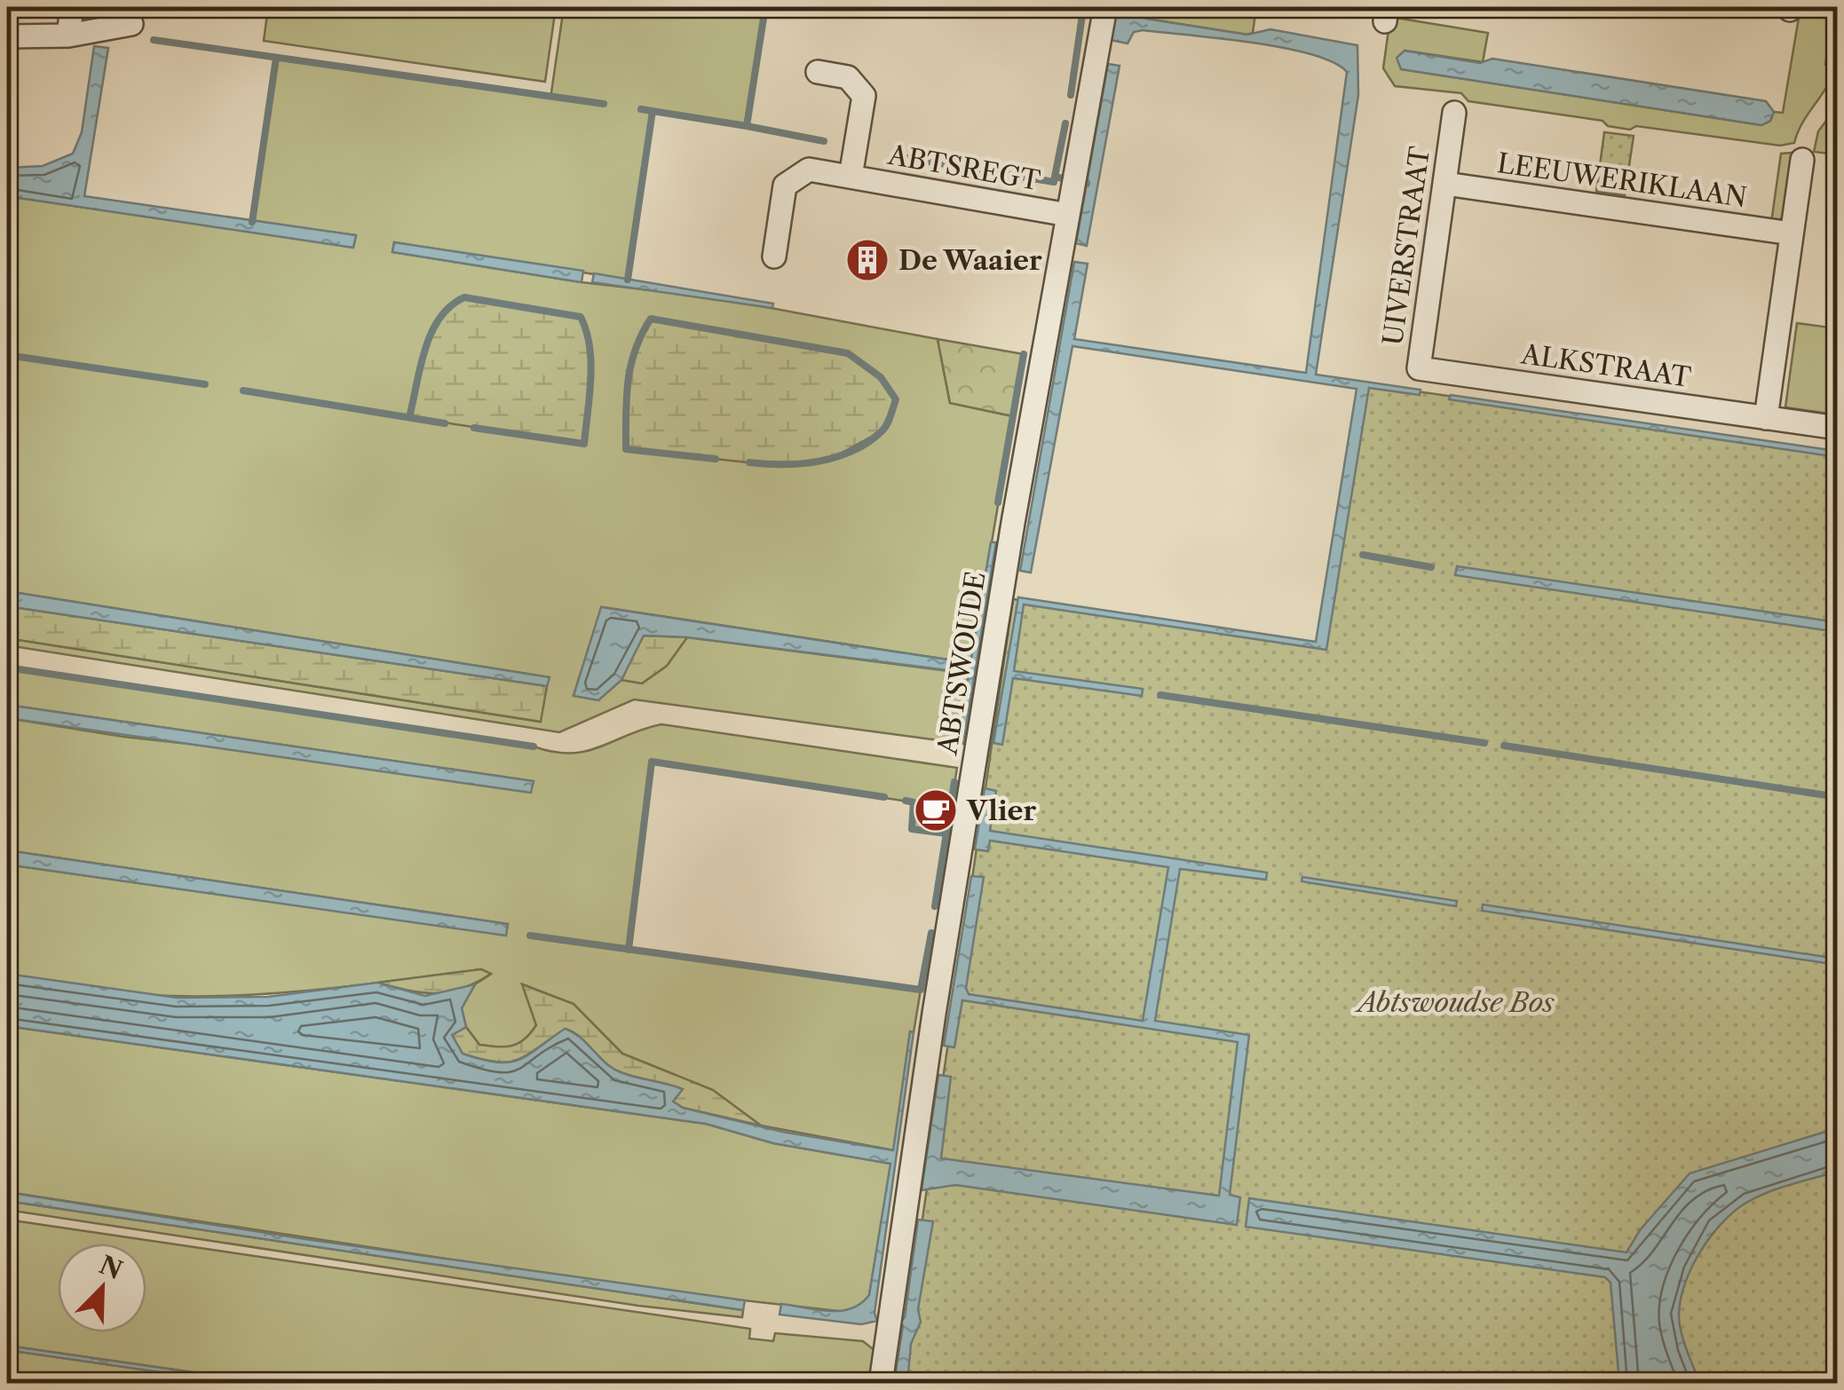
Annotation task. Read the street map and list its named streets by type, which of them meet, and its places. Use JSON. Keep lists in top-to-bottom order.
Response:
{
  "streets": {
    "street": [
      "ABTSREGT",
      "LEEUWERIKLAAN",
      "UIVERSTRAAT",
      "ALKSTRAAT",
      "ABTSWOUDE"
    ]
  },
  "crossings": [
    ["ABTSREGT", "ABTSWOUDE"],
    ["LEEUWERIKLAAN", "UIVERSTRAAT"],
    ["UIVERSTRAAT", "ALKSTRAAT"]
  ],
  "parks": ["Abtswoudse Bos"],
  "places": {
    "building": ["De Waaier"],
    "cafe": ["Vlier"]
  },
  "north": "top right"
}
